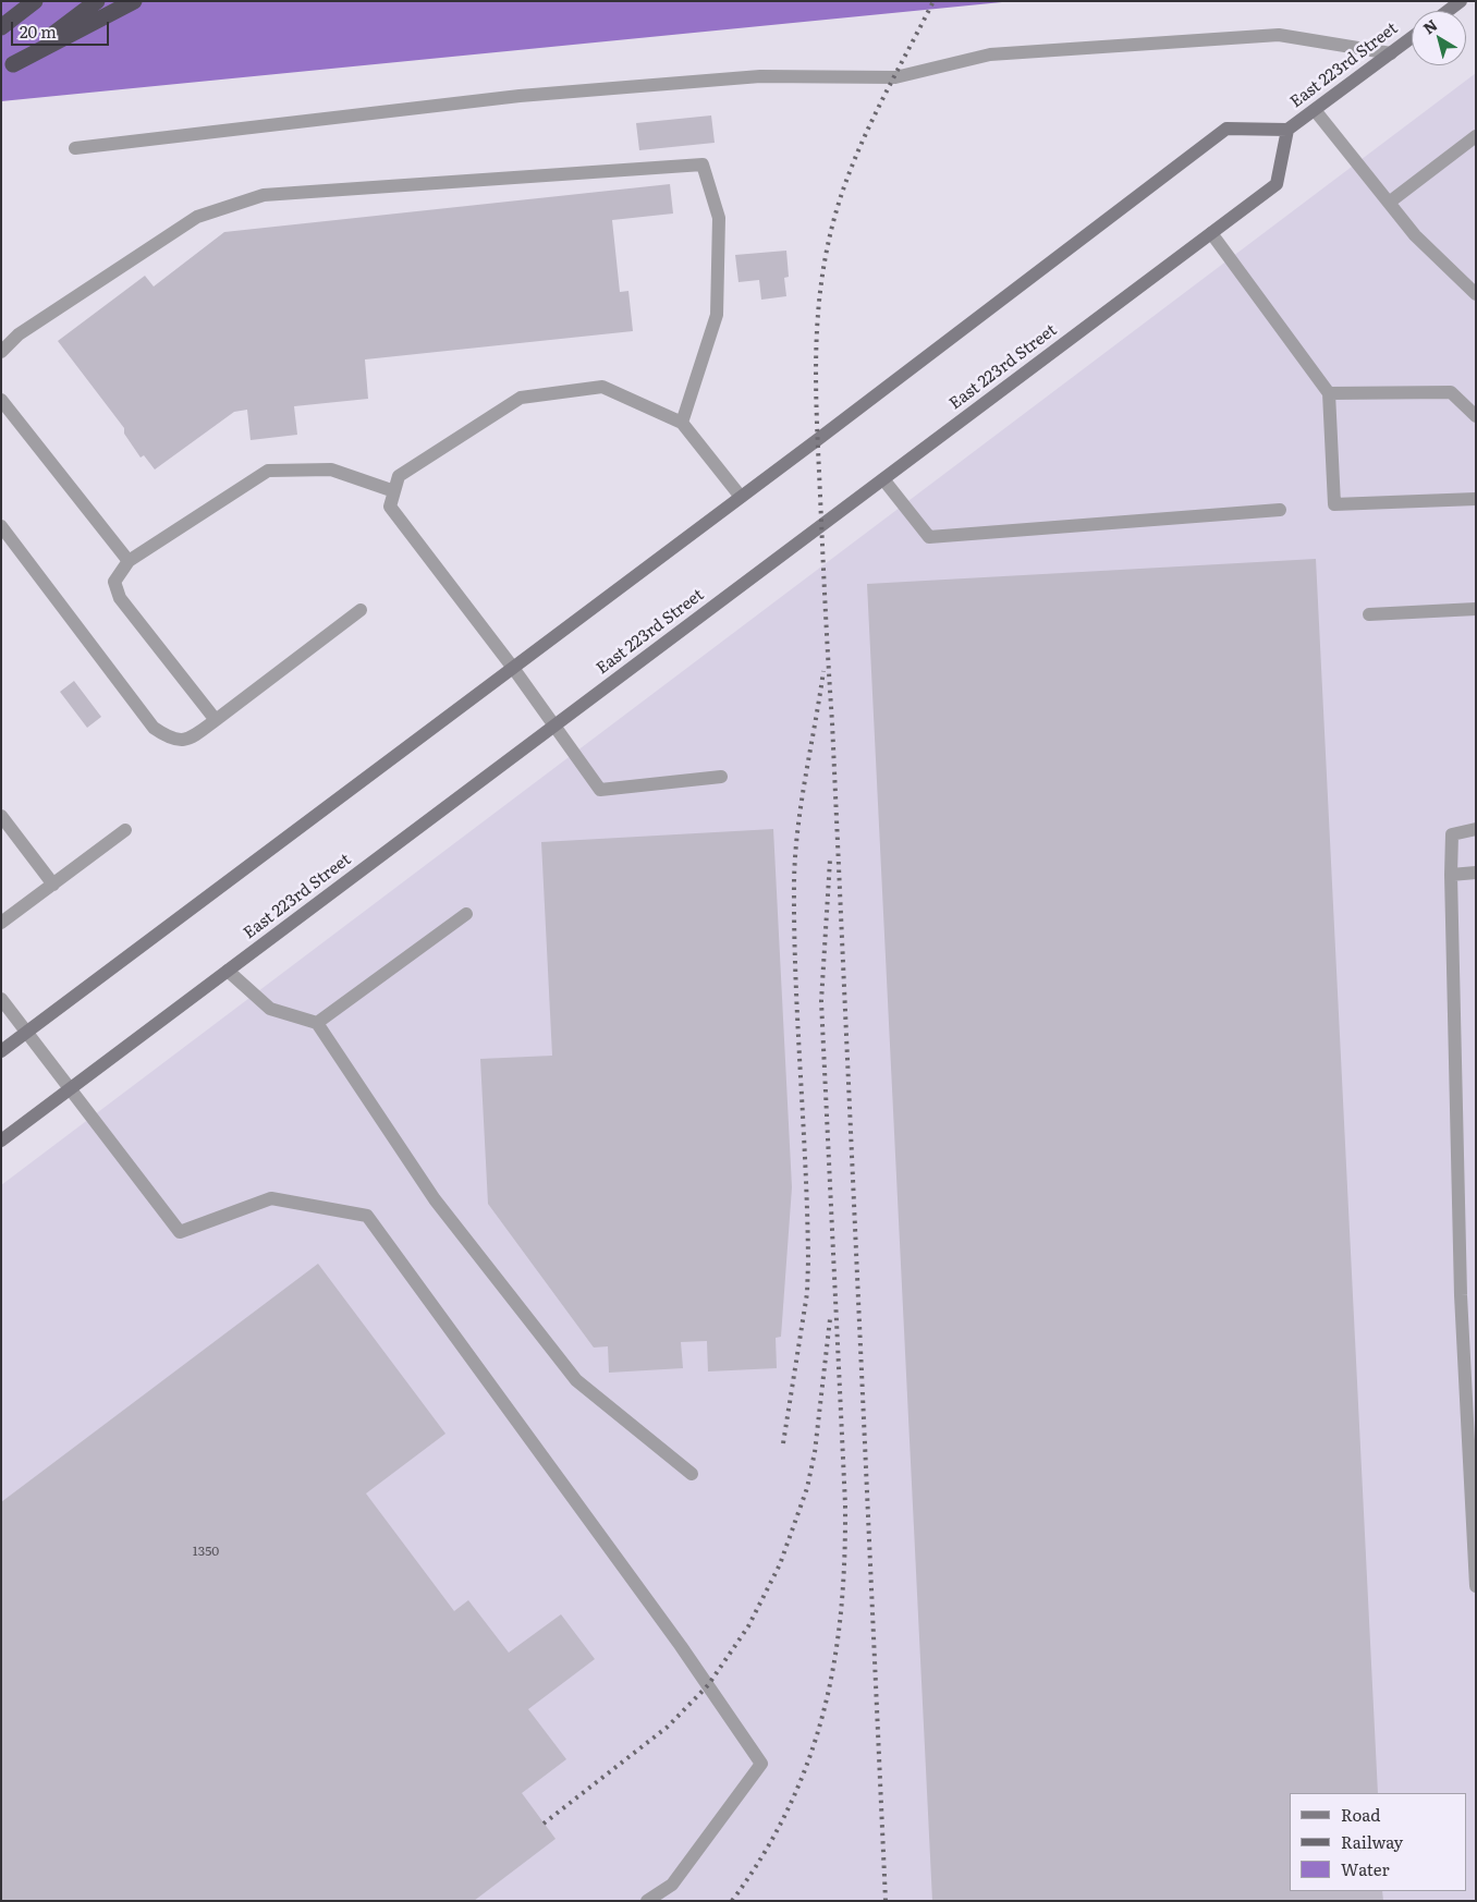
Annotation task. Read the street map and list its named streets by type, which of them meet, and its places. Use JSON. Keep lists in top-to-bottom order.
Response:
{
  "streets": {
    "main road": ["East 223rd Street"]
  },
  "house_numbers": ["1350"],
  "legend": ["Road", "Railway", "Water"],
  "scale_bar": "20 m",
  "north": "top left"
}
